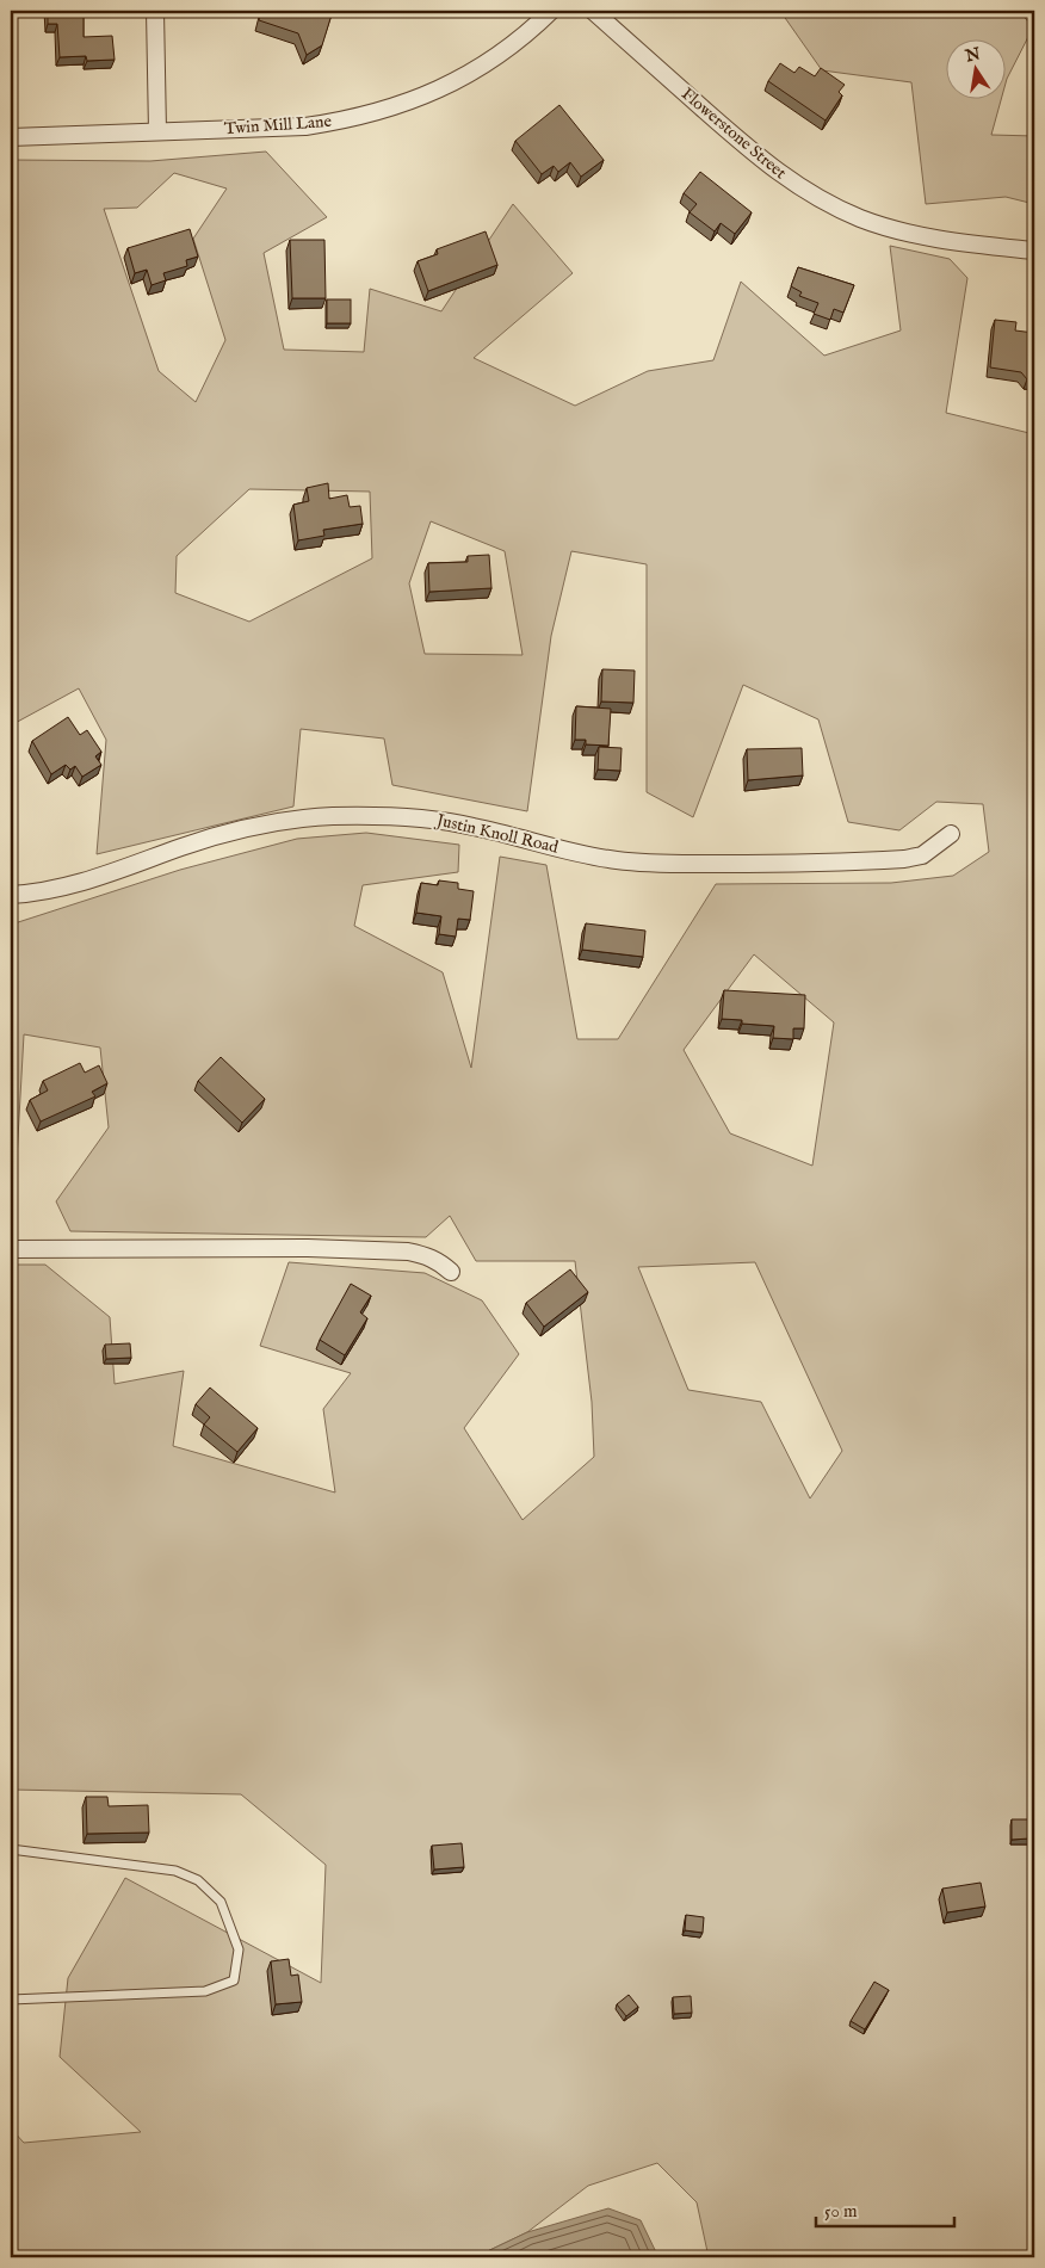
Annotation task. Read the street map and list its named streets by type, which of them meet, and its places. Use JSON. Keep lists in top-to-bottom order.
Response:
{
  "streets": {
    "street": ["Twin Mill Lane", "Flowerstone Street", "Justin Knoll Road"]
  },
  "scale_bar": "50 m",
  "north": "top"
}
